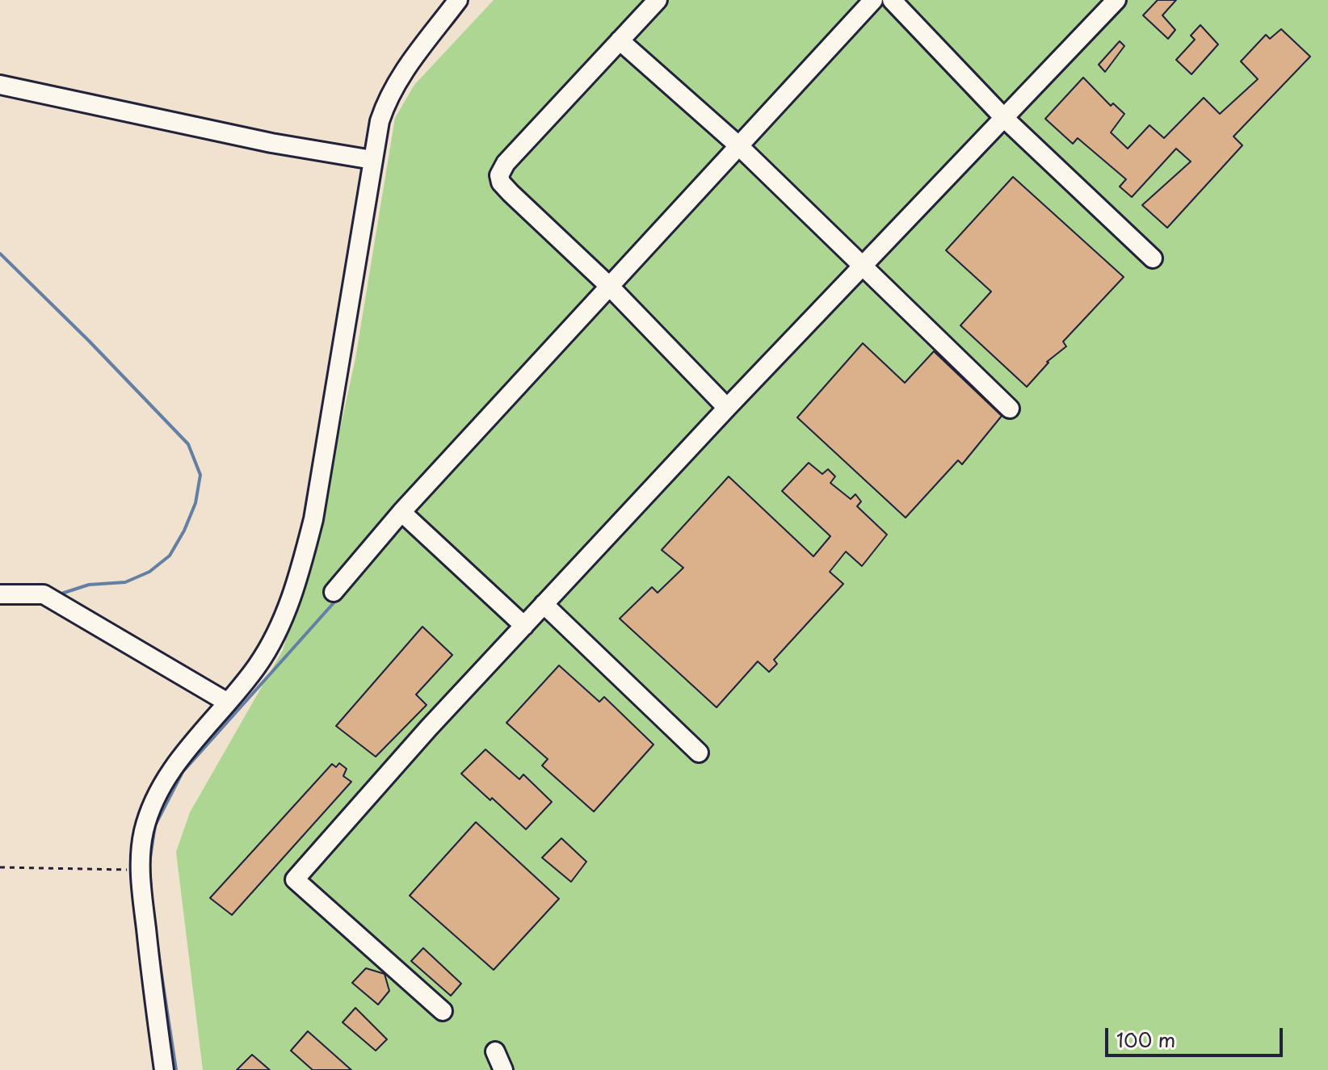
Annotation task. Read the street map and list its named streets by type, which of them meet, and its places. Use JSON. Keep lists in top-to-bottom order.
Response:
{
  "scale_bar": "100 m"
}
